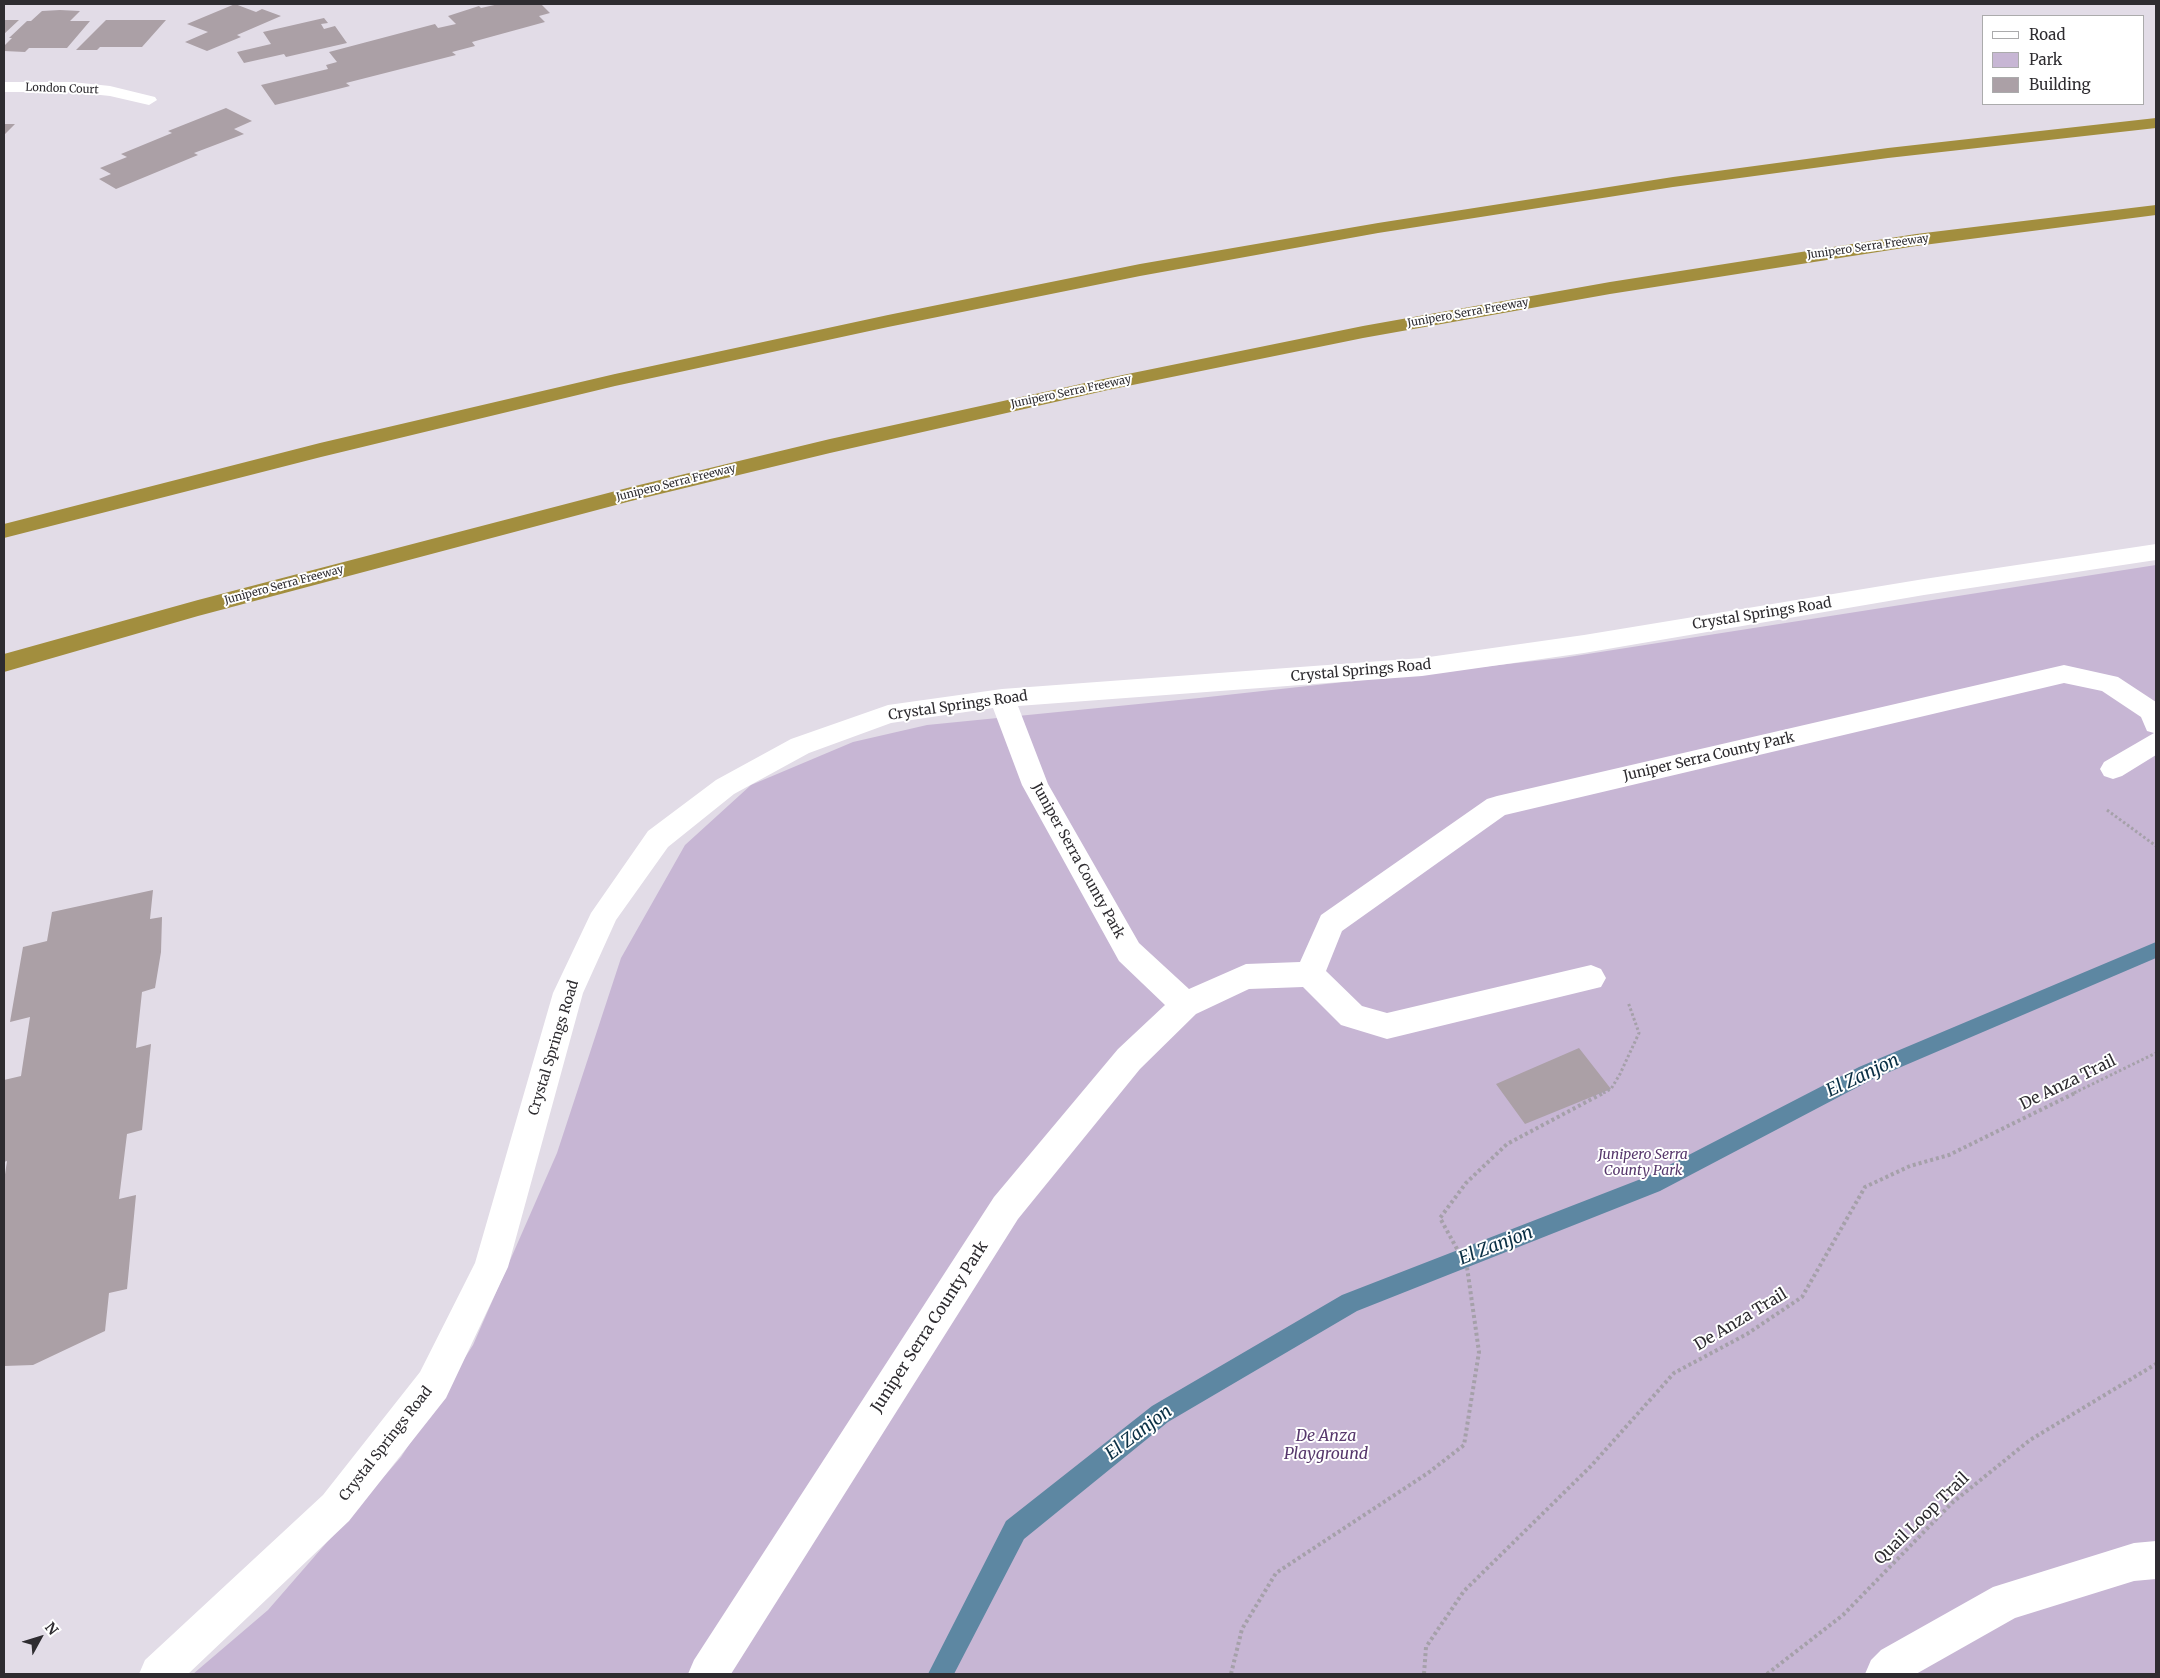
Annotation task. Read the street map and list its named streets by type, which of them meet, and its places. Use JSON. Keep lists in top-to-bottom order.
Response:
{
  "streets": {
    "highway": ["Junipero Serra Freeway"],
    "street": ["London Court", "Crystal Springs Road", "Juniper Serra County Park"],
    "path": ["De Anza Trail", "Quail Loop Trail"]
  },
  "crossings": [
    ["Crystal Springs Road", "Juniper Serra County Park"]
  ],
  "water": ["El Zanjon"],
  "parks": ["Junipero Serra County Park", "De Anza Playground"],
  "legend": ["Road", "Park", "Building"],
  "north": "top right"
}
